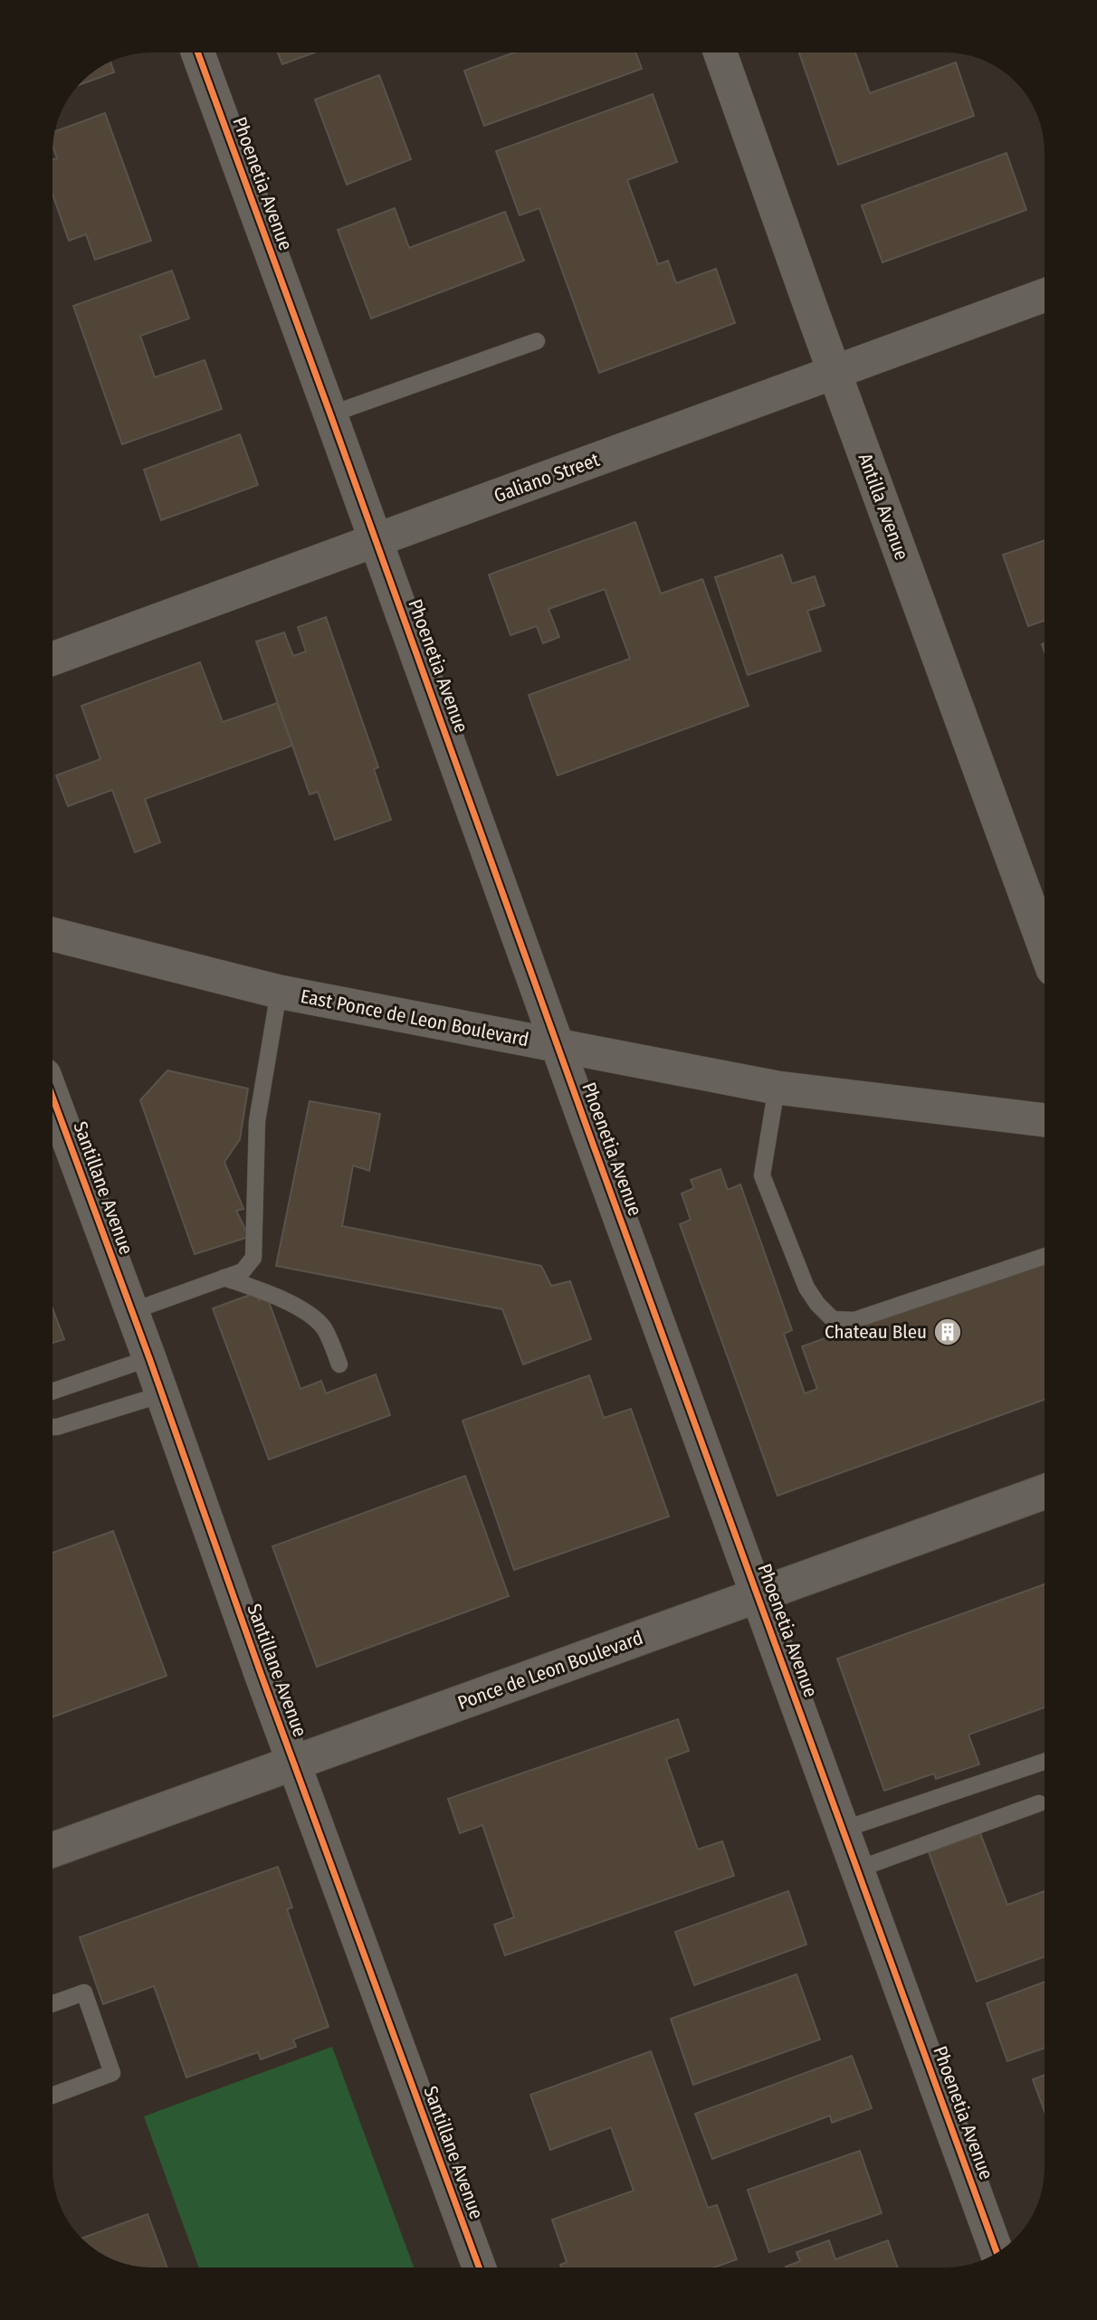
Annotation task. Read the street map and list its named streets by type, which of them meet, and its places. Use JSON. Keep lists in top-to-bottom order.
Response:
{
  "streets": {
    "street": [
      "Phoenetia Avenue",
      "Galiano Street",
      "Antilla Avenue",
      "East Ponce de Leon Boulevard",
      "Santillane Avenue",
      "Ponce de Leon Boulevard"
    ]
  },
  "crossings": [
    ["Phoenetia Avenue", "Galiano Street"],
    ["Phoenetia Avenue", "East Ponce de Leon Boulevard"],
    ["Phoenetia Avenue", "Ponce de Leon Boulevard"],
    ["Galiano Street", "Antilla Avenue"],
    ["Santillane Avenue", "Ponce de Leon Boulevard"]
  ],
  "places": {
    "building": ["Chateau Bleu"]
  }
}
